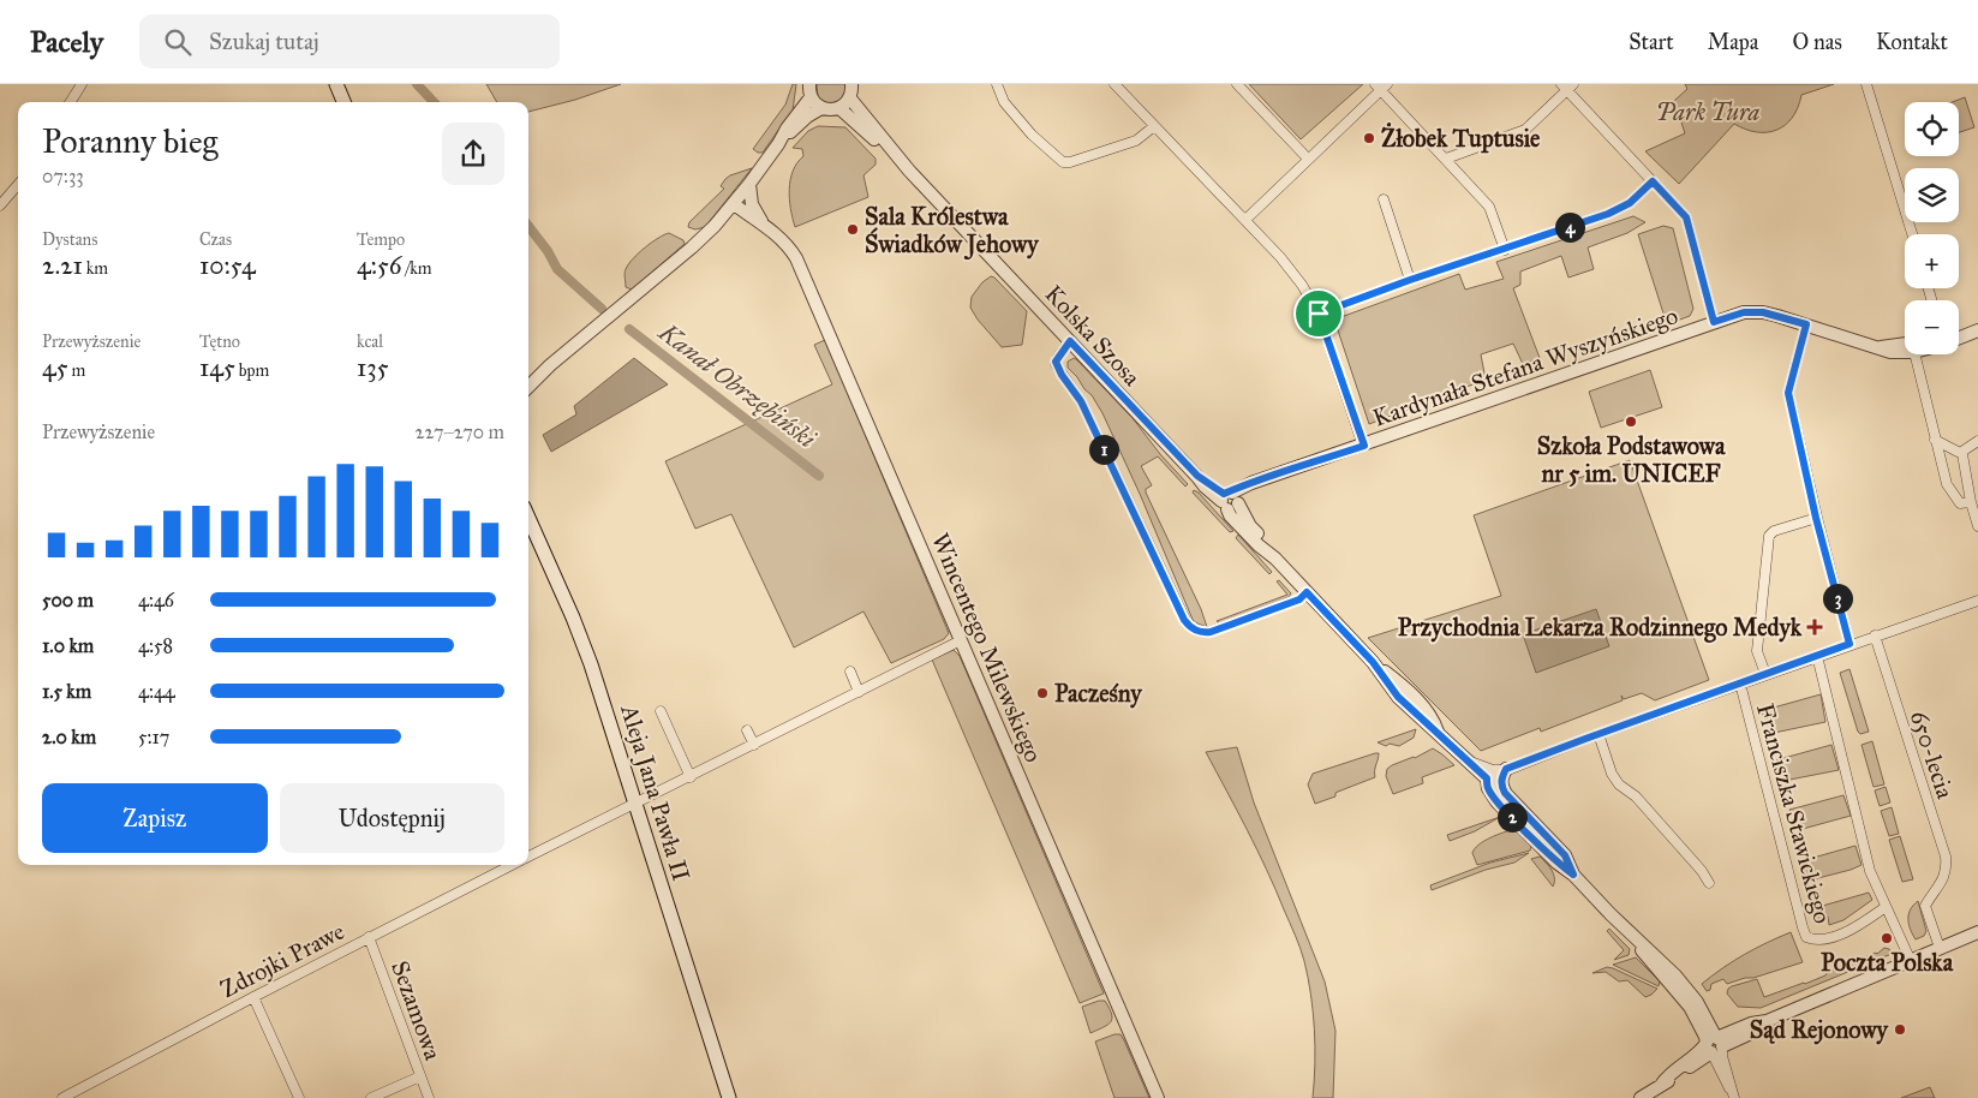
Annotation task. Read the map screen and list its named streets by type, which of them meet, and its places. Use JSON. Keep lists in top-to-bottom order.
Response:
{
  "streets": {
    "main road": ["Aleja Jana Pawła II"],
    "street": [
      "Kolska Szosa",
      "Kardynała Stefana Wyszyńskiego",
      "Wincentego Milewskiego",
      "650-lecia",
      "Franciszka Stawickiego",
      "Zdrojki Prawe",
      "Sezamowa"
    ]
  },
  "crossings": [
    ["Kolska Szosa", "Kardynała Stefana Wyszyńskiego"],
    ["Wincentego Milewskiego", "Zdrojki Prawe"],
    ["Aleja Jana Pawła II", "Zdrojki Prawe"],
    ["Zdrojki Prawe", "Sezamowa"]
  ],
  "water": ["Kanał Obrzębiński"],
  "parks": ["Park Tura"],
  "places": {
    "other": [
      "Żłobek Tuptusie",
      "Sala Królestwa Świadków Jehowy",
      "Szkoła Podstawowa nr 5 im. UNICEF",
      "Pacześny",
      "Poczta Polska",
      "Sąd Rejonowy"
    ],
    "health": ["Przychodnia Lekarza Rodzinnego Medyk"]
  },
  "page": {
    "header": "Pacely",
    "search": "Szukaj tutaj",
    "nav": [
      "Start",
      "Mapa",
      "O nas",
      "Kontakt"
    ],
    "map_buttons": ["+", "−"],
    "heading": ["Poranny bieg", "07:33"],
    "stats": [
      ["Dystans", "2.21 km"],
      ["Czas", "10:54"],
      ["Tempo", "4:56 /km"],
      ["Przewyższenie", "45 m"],
      ["Tętno", "145 bpm"],
      ["kcal", "135"]
    ],
    "pins": [
      "4",
      "1",
      "3",
      "2"
    ],
    "chart": ["Przewyższenie", "227–270 m"],
    "list": [
      {
        "name": "500 m",
        "note": "4:46"
      },
      {
        "name": "1.0 km",
        "note": "4:58"
      },
      {
        "name": "1.5 km",
        "note": "4:44"
      },
      {
        "name": "2.0 km",
        "note": "5:17"
      }
    ],
    "buttons": ["Zapisz", "Udostępnij"]
  }
}
